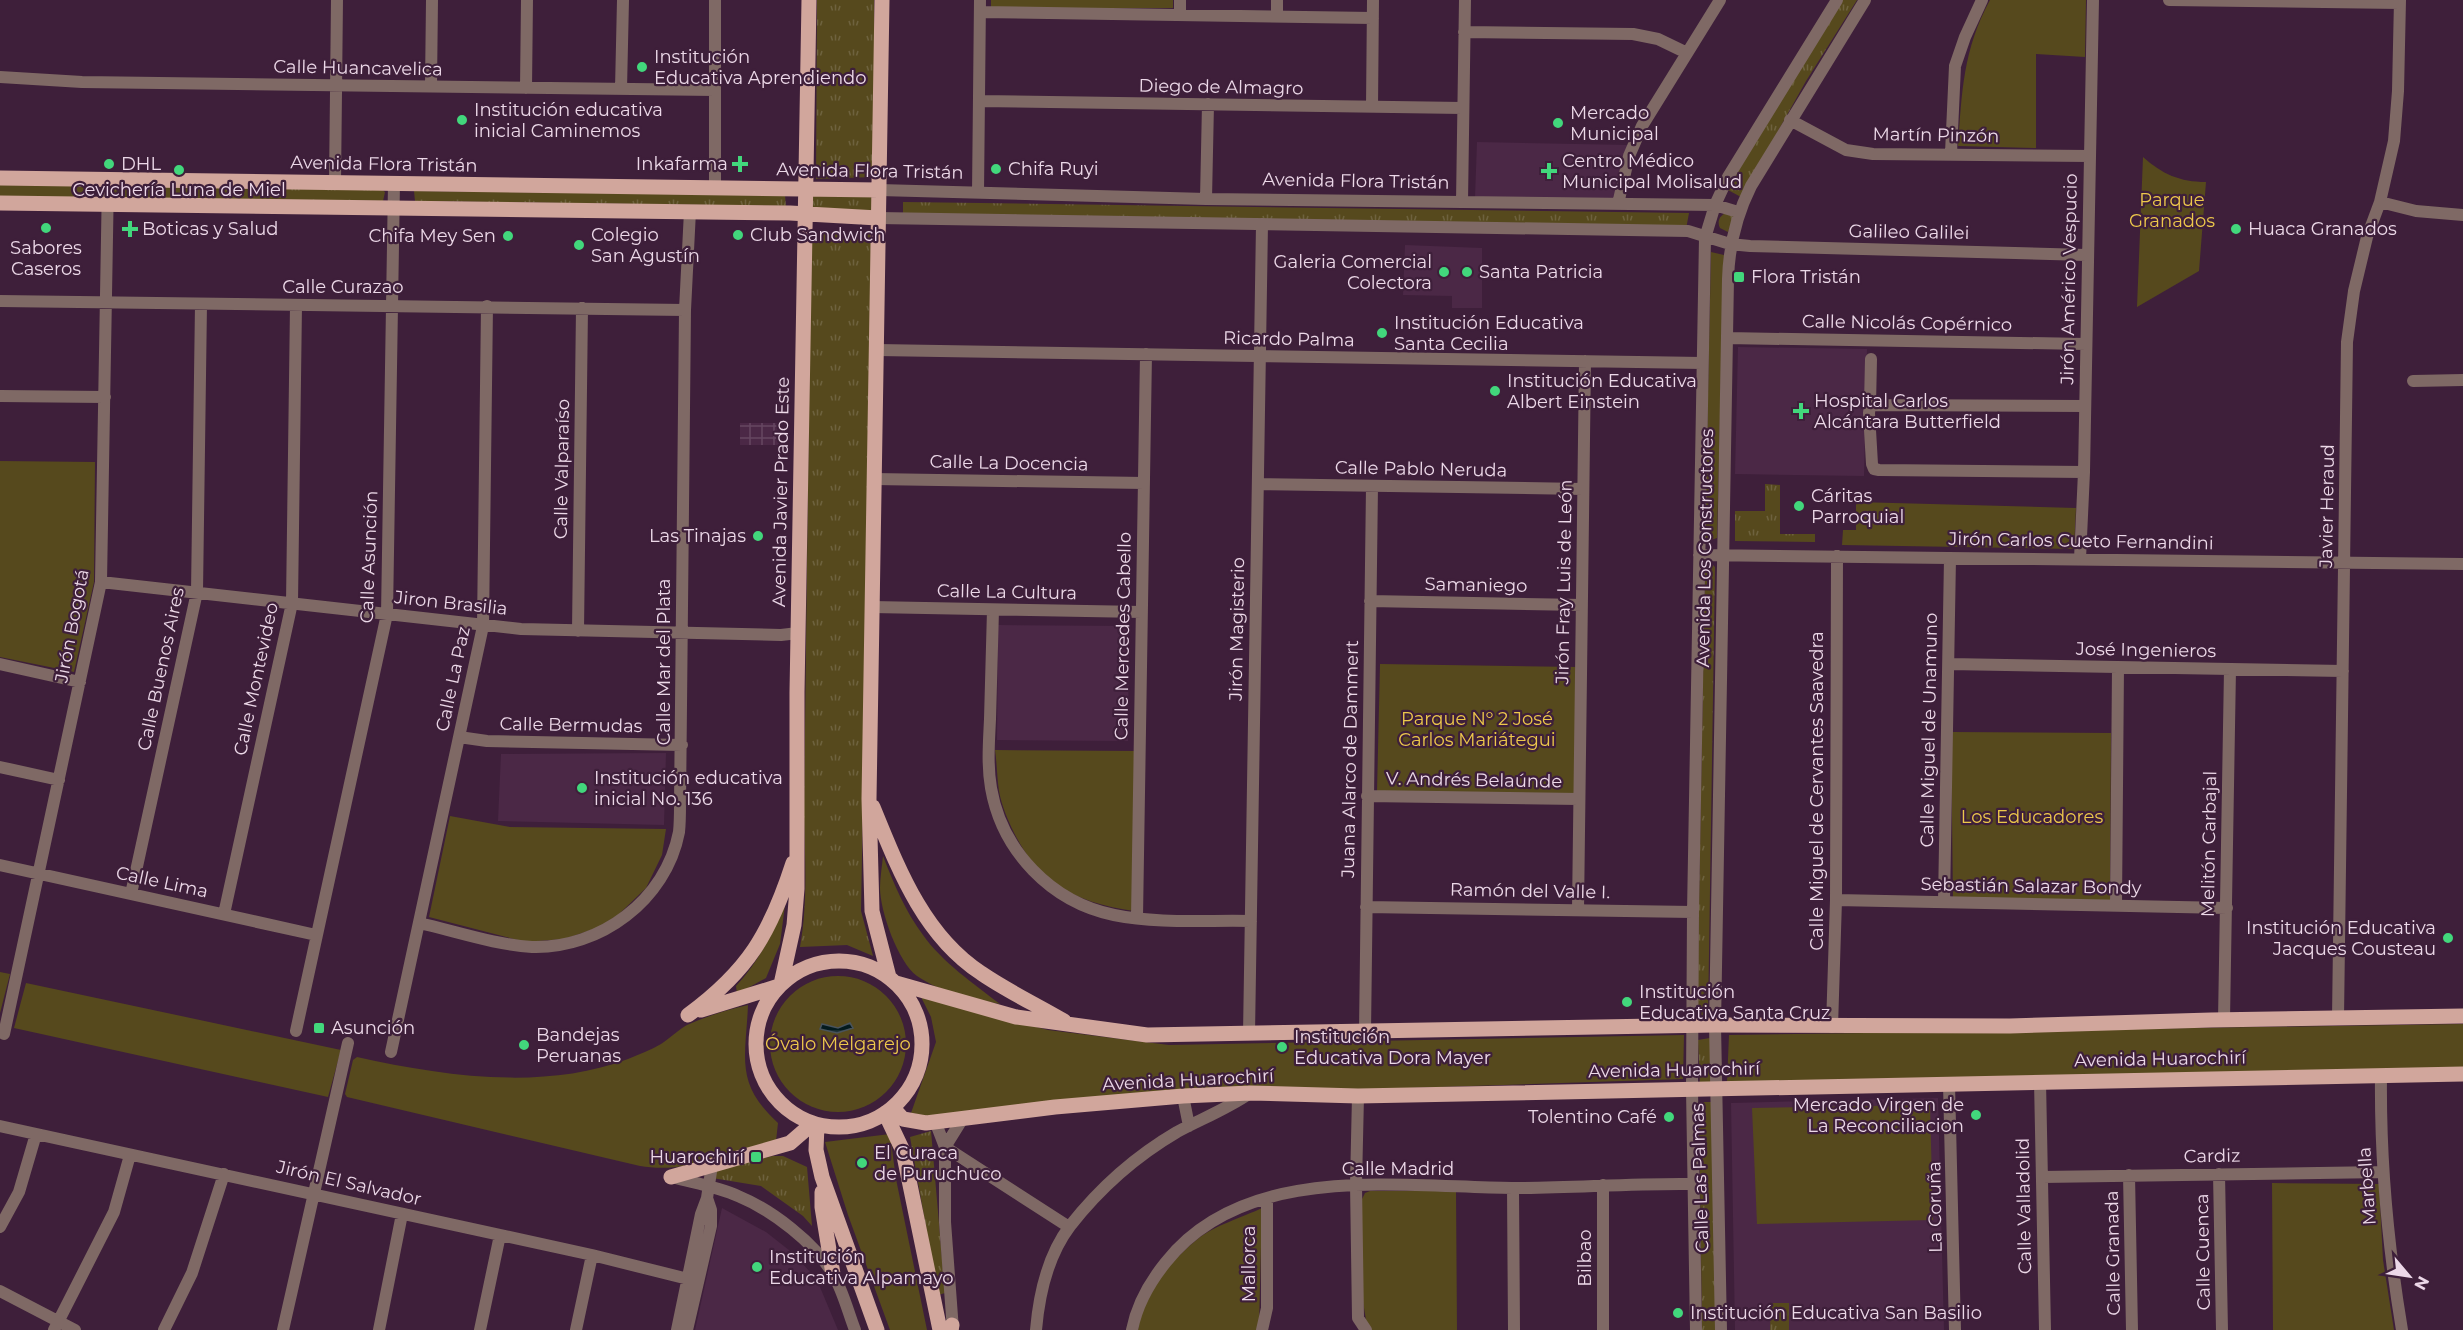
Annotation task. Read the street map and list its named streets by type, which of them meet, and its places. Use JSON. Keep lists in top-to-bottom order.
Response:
{
  "streets": {
    "main road": ["Avenida Flora Tristán", "Avenida Javier Prado Este", "Avenida Huarochirí"],
    "street": [
      "Calle Huancavelica",
      "Diego de Almagro",
      "Martín Pinzón",
      "Galileo Galilei",
      "Jirón Américo Vespucio",
      "Calle Curazao",
      "Calle Nicolás Copérnico",
      "Ricardo Palma",
      "Calle La Docencia",
      "Calle Valparaíso",
      "Calle Pablo Neruda",
      "Javier Heraud",
      "Jirón Carlos Cueto Fernandini",
      "Avenida Los Constructores",
      "Calle Asunción",
      "Jirón Fray Luis de León",
      "Samaniego",
      "Calle La Cultura",
      "Jiron Brasilia",
      "Jirón Bogotá",
      "Jirón Magisterio",
      "Calle Mercedes Cabello",
      "José Ingenieros",
      "Calle Mar del Plata",
      "Calle Buenos Aires",
      "Calle Montevideo",
      "Calle La Paz",
      "Calle Bermudas",
      "Calle Miguel de Unamuno",
      "Juana Alarco de Dammert",
      "V. Andrés Belaúnde",
      "Calle Miguel de Cervantes Saavedra",
      "Melitón Carbajal",
      "Calle Lima",
      "Sebastián Salazar Bondy",
      "Ramón del Valle I.",
      "Cardiz",
      "Calle Madrid",
      "Calle Las Palmas",
      "Jirón El Salvador",
      "Marbella",
      "Calle Valladolid",
      "La Coruña",
      "Calle Cuenca",
      "Calle Granada",
      "Bilbao",
      "Mallorca"
    ]
  },
  "crossings": [
    ["Martín Pinzón", "Jirón Américo Vespucio"],
    ["Martín Pinzón", "Avenida Los Constructores"],
    ["Avenida Flora Tristán", "Avenida Javier Prado Este"],
    ["Avenida Flora Tristán", "Avenida Los Constructores"],
    ["Avenida Flora Tristán", "Calle Asunción"],
    ["Avenida Flora Tristán", "Jirón Bogotá"],
    ["Galileo Galilei", "Jirón Américo Vespucio"],
    ["Galileo Galilei", "Avenida Los Constructores"],
    ["Jirón Américo Vespucio", "Calle Nicolás Copérnico"],
    ["Jirón Américo Vespucio", "Jirón Carlos Cueto Fernandini"],
    ["Calle Curazao", "Calle Valparaíso"],
    ["Calle Curazao", "Calle Asunción"],
    ["Calle Curazao", "Jirón Bogotá"],
    ["Calle Curazao", "Calle Mar del Plata"],
    ["Calle Curazao", "Calle Buenos Aires"],
    ["Calle Curazao", "Calle Montevideo"],
    ["Calle Curazao", "Calle La Paz"],
    ["Calle Nicolás Copérnico", "Avenida Los Constructores"],
    ["Ricardo Palma", "Avenida Los Constructores"],
    ["Ricardo Palma", "Jirón Fray Luis de León"],
    ["Ricardo Palma", "Jirón Magisterio"],
    ["Ricardo Palma", "Calle Mercedes Cabello"],
    ["Calle La Docencia", "Calle Mercedes Cabello"],
    ["Calle Valparaíso", "Jiron Brasilia"],
    ["Calle Pablo Neruda", "Jirón Fray Luis de León"],
    ["Calle Pablo Neruda", "Jirón Magisterio"],
    ["Calle Pablo Neruda", "Juana Alarco de Dammert"],
    ["Avenida Javier Prado Este", "Jiron Brasilia"],
    ["Avenida Javier Prado Este", "Avenida Huarochirí"],
    ["Javier Heraud", "Jirón Carlos Cueto Fernandini"],
    ["Javier Heraud", "José Ingenieros"],
    ["Javier Heraud", "Avenida Huarochirí"],
    ["Jirón Carlos Cueto Fernandini", "Avenida Los Constructores"],
    ["Jirón Carlos Cueto Fernandini", "Calle Miguel de Unamuno"],
    ["Jirón Carlos Cueto Fernandini", "Calle Miguel de Cervantes Saavedra"],
    ["Avenida Los Constructores", "Ramón del Valle I."],
    ["Avenida Los Constructores", "Avenida Huarochirí"],
    ["Avenida Los Constructores", "Calle Las Palmas"],
    ["Calle Asunción", "Jiron Brasilia"],
    ["Calle Asunción", "Calle Lima"],
    ["Jirón Fray Luis de León", "Samaniego"],
    ["Jirón Fray Luis de León", "V. Andrés Belaúnde"],
    ["Jirón Fray Luis de León", "Ramón del Valle I."],
    ["Samaniego", "Juana Alarco de Dammert"],
    ["Calle La Cultura", "Calle Mercedes Cabello"],
    ["Jiron Brasilia", "Jirón Bogotá"],
    ["Jiron Brasilia", "Calle Mar del Plata"],
    ["Jiron Brasilia", "Calle Buenos Aires"],
    ["Jiron Brasilia", "Calle Montevideo"],
    ["Jiron Brasilia", "Calle La Paz"],
    ["Jirón Bogotá", "Calle Lima"],
    ["Jirón Magisterio", "Avenida Huarochirí"],
    ["José Ingenieros", "Calle Miguel de Unamuno"],
    ["José Ingenieros", "Melitón Carbajal"],
    ["Calle Mar del Plata", "Calle La Paz"],
    ["Calle Mar del Plata", "Calle Bermudas"],
    ["Calle Buenos Aires", "Calle Lima"],
    ["Calle Montevideo", "Calle Lima"],
    ["Calle La Paz", "Calle Bermudas"],
    ["Calle Miguel de Unamuno", "Sebastián Salazar Bondy"],
    ["Juana Alarco de Dammert", "V. Andrés Belaúnde"],
    ["Juana Alarco de Dammert", "Ramón del Valle I."],
    ["Juana Alarco de Dammert", "Avenida Huarochirí"],
    ["Calle Miguel de Cervantes Saavedra", "Sebastián Salazar Bondy"],
    ["Calle Miguel de Cervantes Saavedra", "Avenida Huarochirí"],
    ["Melitón Carbajal", "Sebastián Salazar Bondy"],
    ["Melitón Carbajal", "Avenida Huarochirí"],
    ["Avenida Huarochirí", "Calle Las Palmas"],
    ["Avenida Huarochirí", "Marbella"],
    ["Avenida Huarochirí", "Calle Valladolid"],
    ["Avenida Huarochirí", "La Coruña"],
    ["Cardiz", "Marbella"],
    ["Cardiz", "Calle Valladolid"],
    ["Cardiz", "Calle Cuenca"],
    ["Cardiz", "Calle Granada"],
    ["Calle Madrid", "Calle Las Palmas"],
    ["Calle Madrid", "Bilbao"],
    ["Calle Madrid", "Mallorca"]
  ],
  "parks": [
    "Parque Granados",
    "Parque Nº 2 José Carlos Mariátegui",
    "Los Educadores",
    "Óvalo Melgarejo"
  ],
  "places": {
    "other": [
      "Institución Educativa Aprendiendo",
      "Institución educativa inicial Caminemos",
      "Mercado Municipal",
      "DHL",
      "Chifa Ruyi",
      "Cevichería Luna de Miel",
      "Sabores Caseros",
      "Huaca Granados",
      "Club Sandwich",
      "Chifa Mey Sen",
      "Colegio San Agustín",
      "Galeria Comercial Colectora",
      "Santa Patricia",
      "Institución Educativa Santa Cecilia",
      "Institución Educativa Albert Einstein",
      "Cáritas Parroquial",
      "Las Tinajas",
      "Institución educativa inicial No. 136",
      "Institución Educativa Jacques Cousteau",
      "Institución Educativa Santa Cruz",
      "Bandejas Peruanas",
      "Institución Educativa Dora Mayer",
      "Mercado Virgen de La Reconciliacion",
      "Tolentino Café",
      "El Curaca de Puruchuco",
      "Institución Educativa Alpamayo",
      "Institución Educativa San Basilio"
    ],
    "health": [
      "Inkafarma",
      "Centro Médico Municipal Molisalud",
      "Boticas y Salud",
      "Hospital Carlos Alcántara Butterfield"
    ],
    "transit": ["Flora Tristán", "Asunción", "Huarochirí"]
  },
  "north": "bottom right"
}
